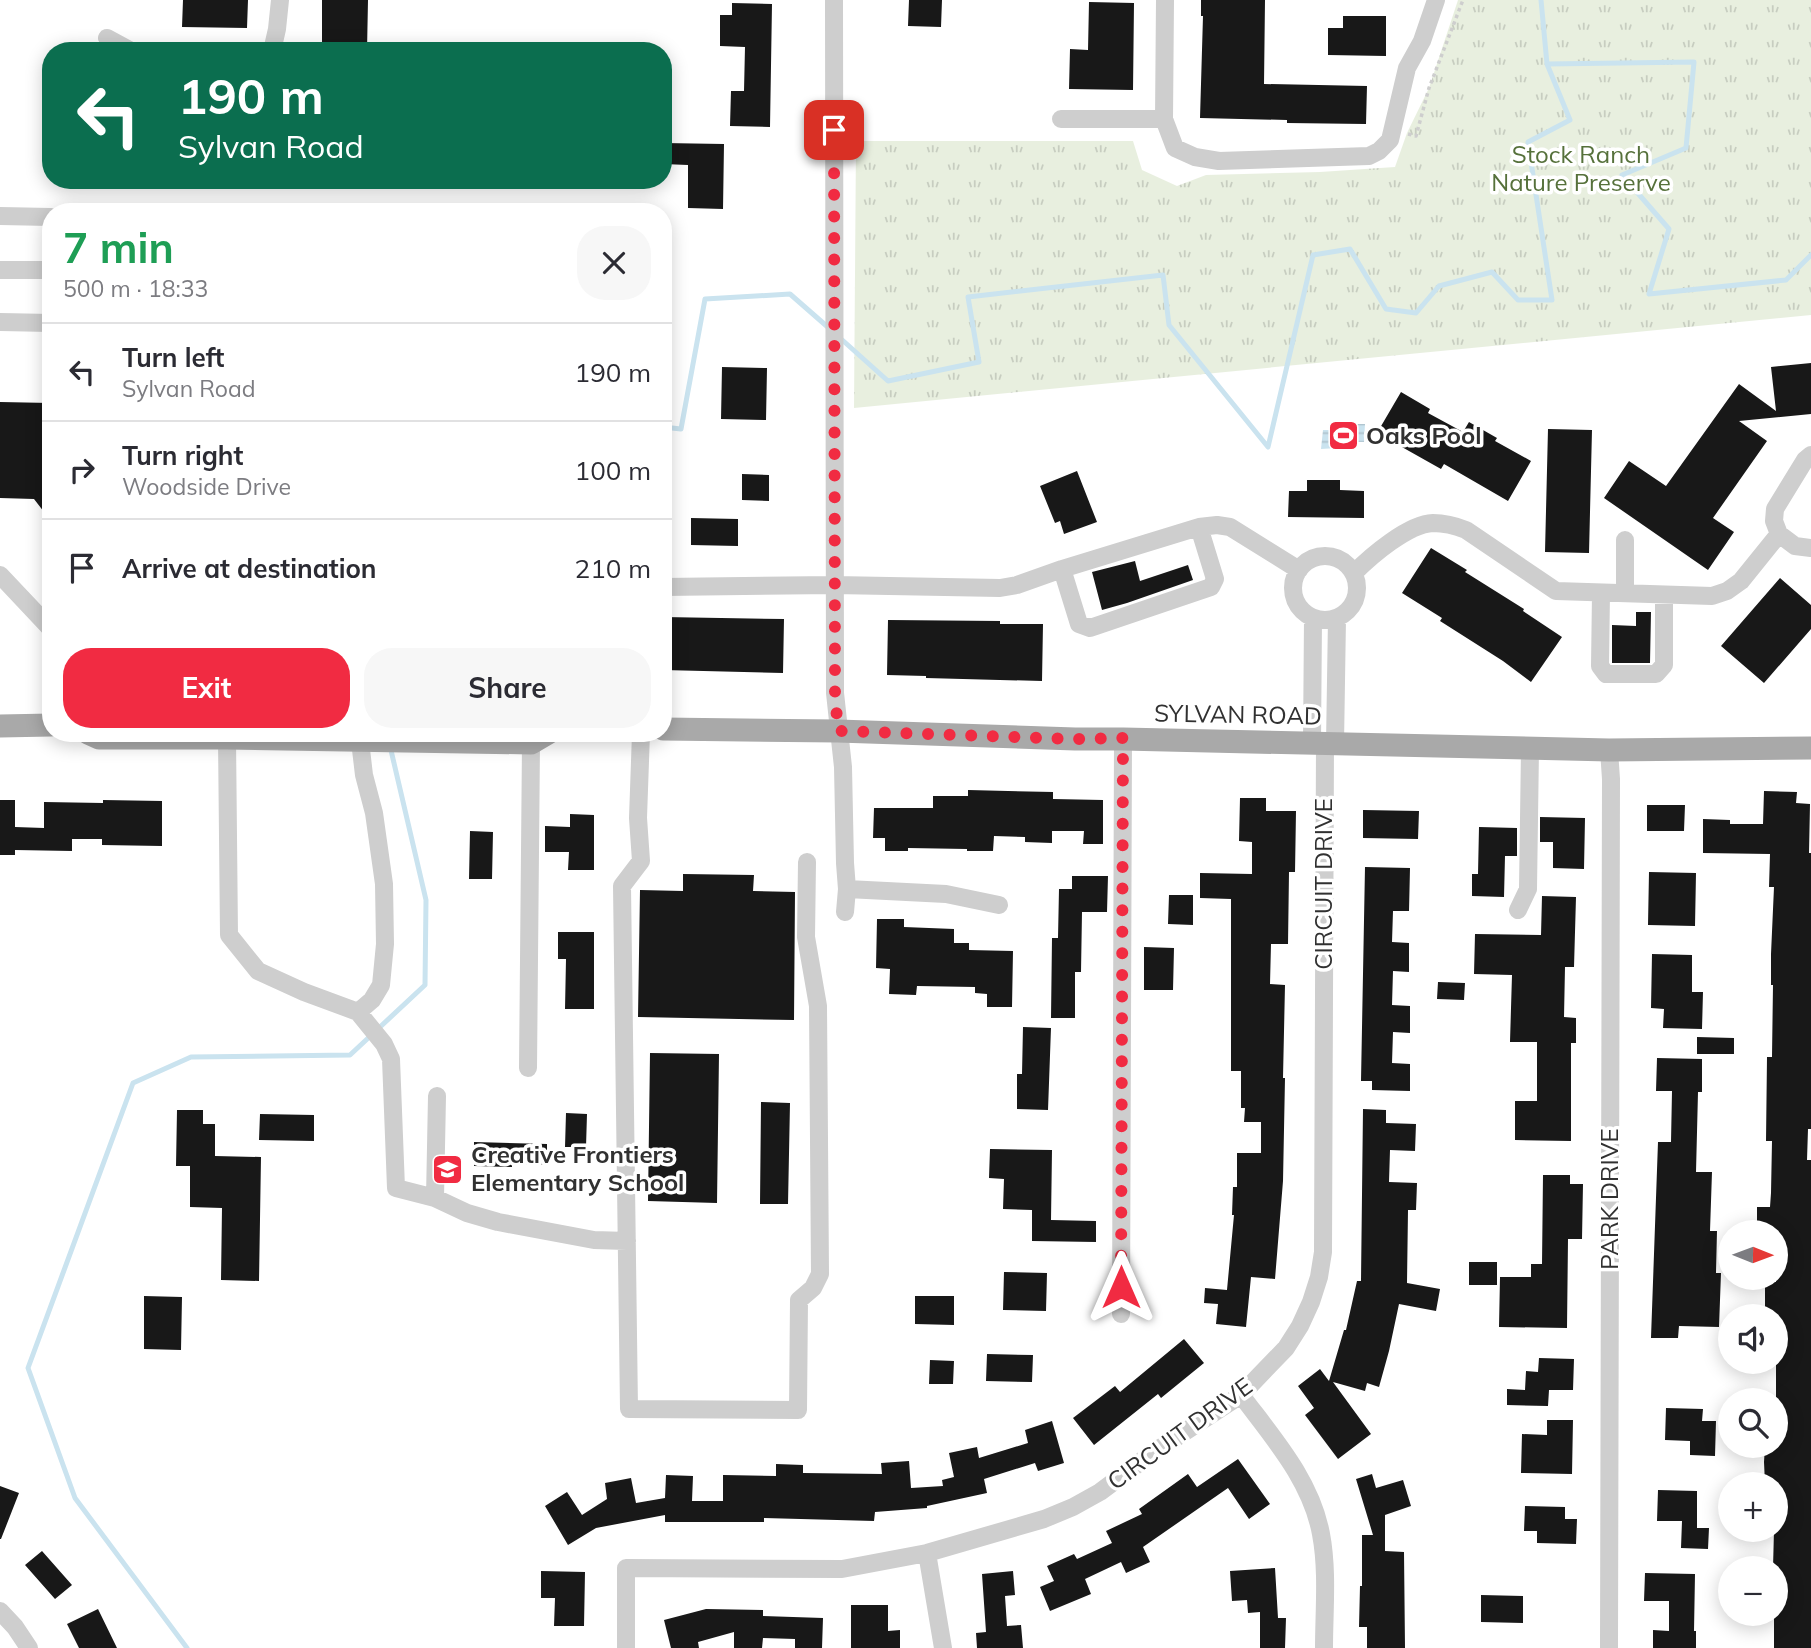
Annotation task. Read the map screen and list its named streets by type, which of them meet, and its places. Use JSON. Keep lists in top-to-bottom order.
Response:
{
  "streets": {
    "main road": ["SYLVAN ROAD"],
    "street": ["CIRCUIT DRIVE", "PARK DRIVE"]
  },
  "crossings": [
    ["SYLVAN ROAD", "CIRCUIT DRIVE"],
    ["SYLVAN ROAD", "PARK DRIVE"]
  ],
  "parks": ["Stock Ranch Nature Preserve"],
  "places": {
    "sports": ["Oaks Pool"],
    "school or university": ["Creative Frontiers Elementary School"]
  },
  "north": "right",
  "page": {
    "turn": ["190 m", "Sylvan Road"],
    "heading": ["7 min", "500 m · 18:33"],
    "list": [
      {
        "name": "Turn left",
        "note": "Sylvan Road",
        "value": "190 m"
      },
      {
        "name": "Turn right",
        "note": "Woodside Drive",
        "value": "100 m"
      },
      {
        "name": "Arrive at destination",
        "value": "210 m"
      }
    ],
    "buttons": ["Exit", "Share"],
    "map_buttons": ["+", "−"]
  }
}
